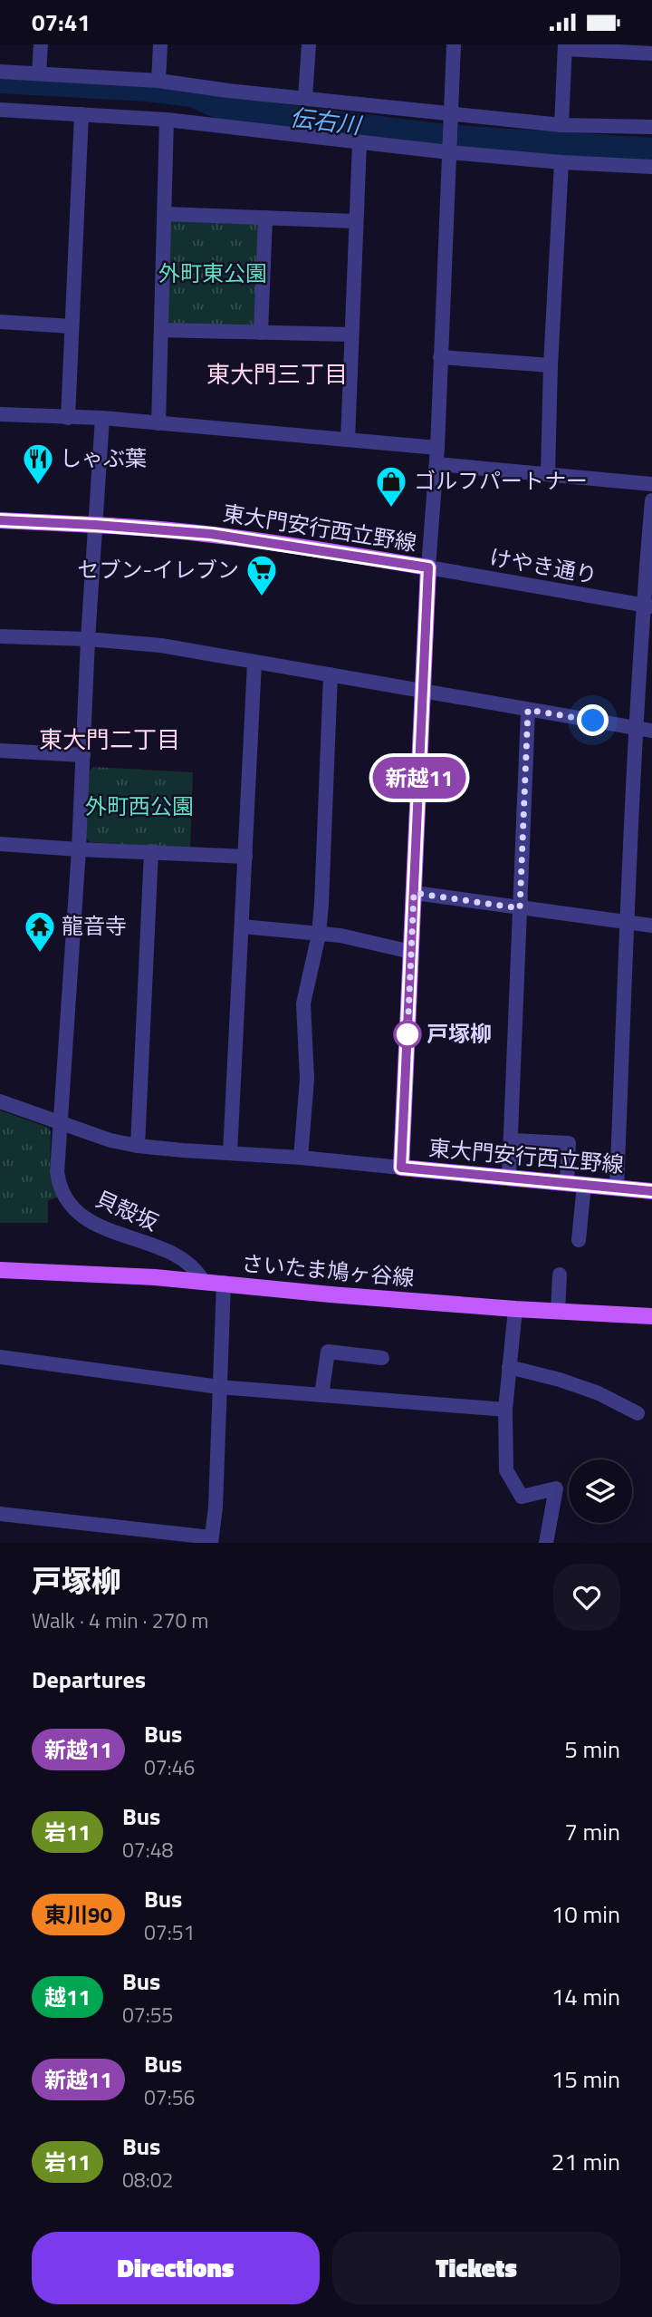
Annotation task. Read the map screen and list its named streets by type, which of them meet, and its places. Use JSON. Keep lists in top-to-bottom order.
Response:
{
  "streets": {
    "main road": ["東大門安行西立野線", "さいたま鳩ヶ谷線"],
    "street": ["けやき通り", "貝殻坂"]
  },
  "crossings": [
    ["東大門安行西立野線", "けやき通り"],
    ["東大門安行西立野線", "貝殻坂"],
    ["貝殻坂", "さいたま鳩ヶ谷線"]
  ],
  "districts": ["東大門三丁目", "東大門二丁目"],
  "water": ["伝右川"],
  "parks": ["外町東公園", "外町西公園"],
  "places": {
    "restaurant": ["しゃぶ葉"],
    "shop": ["ゴルフパートナー"],
    "supermarket": ["セブン-イレブン"],
    "temple": ["龍音寺"],
    "other": ["戸塚柳"]
  },
  "lines": ["bus line 新越11"],
  "page": {
    "status": "07:41",
    "on_map": "新越11",
    "heading": [
      ["戸塚柳", "Walk · 4 min · 270 m"],
      "Departures"
    ],
    "list": [
      {
        "mark": "新越11",
        "name": "Bus",
        "note": "07:46",
        "value": "5 min"
      },
      {
        "mark": "岩11",
        "name": "Bus",
        "note": "07:48",
        "value": "7 min"
      },
      {
        "mark": "東川90",
        "name": "Bus",
        "note": "07:51",
        "value": "10 min"
      },
      {
        "mark": "越11",
        "name": "Bus",
        "note": "07:55",
        "value": "14 min"
      },
      {
        "mark": "新越11",
        "name": "Bus",
        "note": "07:56",
        "value": "15 min"
      },
      {
        "mark": "岩11",
        "name": "Bus",
        "note": "08:02",
        "value": "21 min"
      }
    ],
    "buttons": ["Directions", "Tickets"]
  }
}
